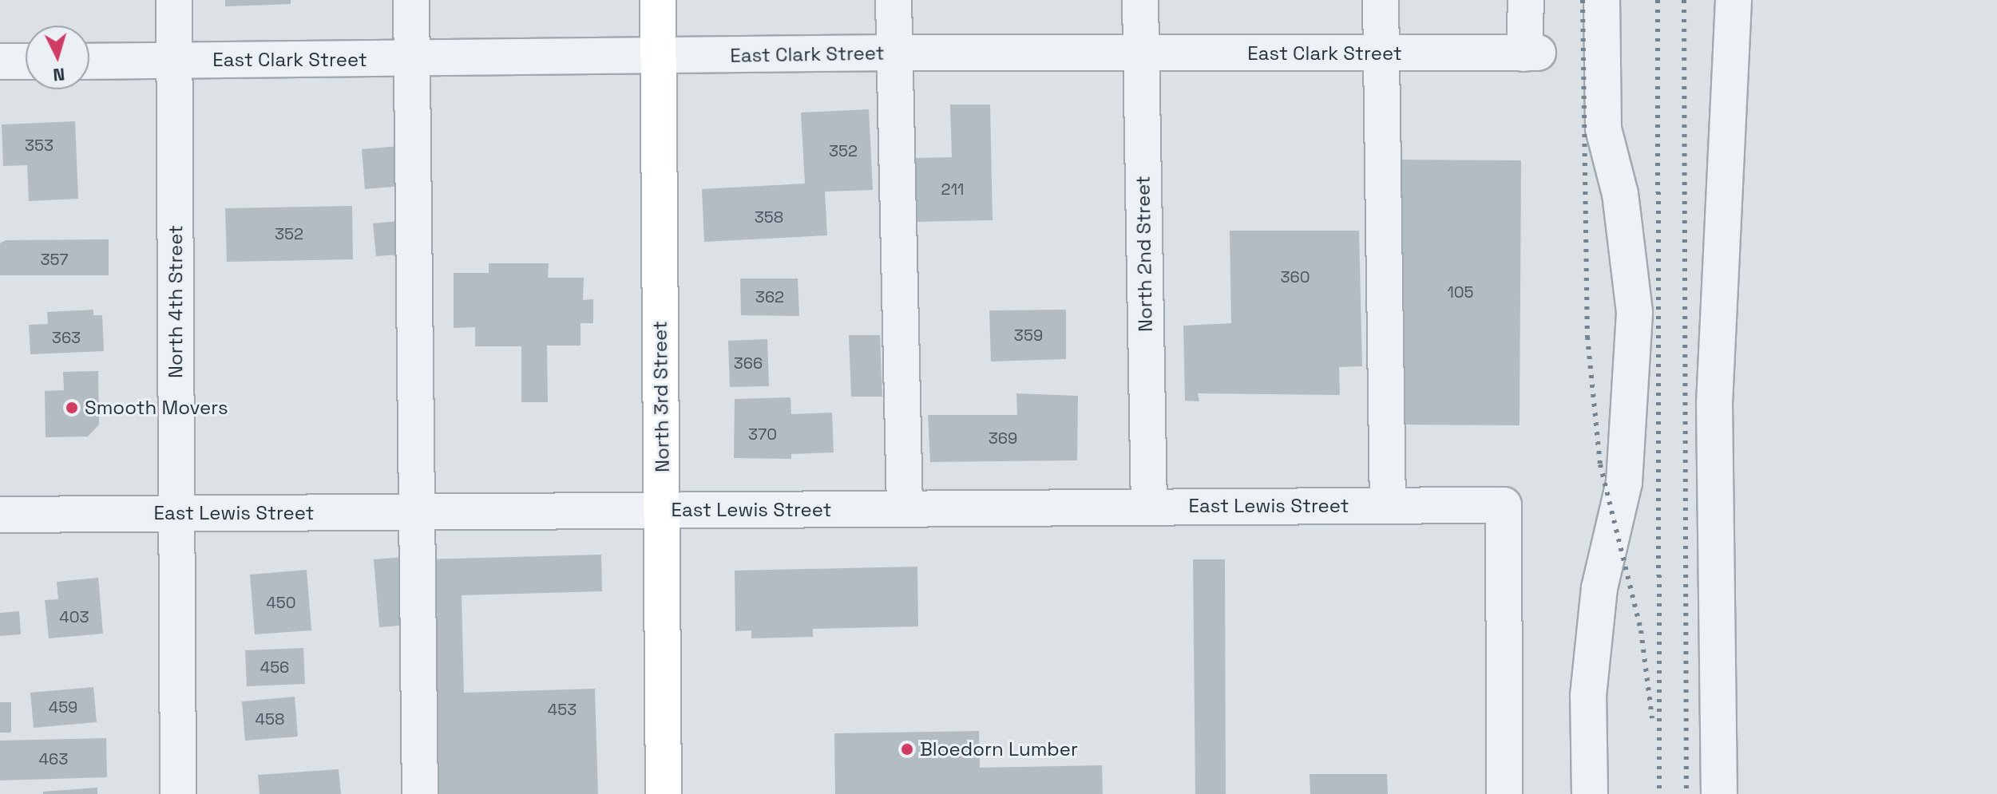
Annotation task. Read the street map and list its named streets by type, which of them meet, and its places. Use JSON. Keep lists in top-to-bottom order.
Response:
{
  "streets": {
    "main road": ["North 3rd Street"],
    "street": [
      "East Clark Street",
      "North 2nd Street",
      "North 4th Street",
      "East Lewis Street"
    ]
  },
  "crossings": [
    ["East Clark Street", "North 2nd Street"],
    ["East Clark Street", "North 4th Street"],
    ["East Clark Street", "North 3rd Street"],
    ["North 2nd Street", "East Lewis Street"],
    ["North 4th Street", "East Lewis Street"],
    ["North 3rd Street", "East Lewis Street"]
  ],
  "places": ["Smooth Movers", "Bloedorn Lumber"],
  "house_numbers": [
    "353",
    "352",
    "211",
    "358",
    "352",
    "357",
    "360",
    "105",
    "362",
    "359",
    "363",
    "366",
    "370",
    "369",
    "450",
    "403",
    "456",
    "459",
    "453",
    "458",
    "463"
  ],
  "north": "bottom"
}
